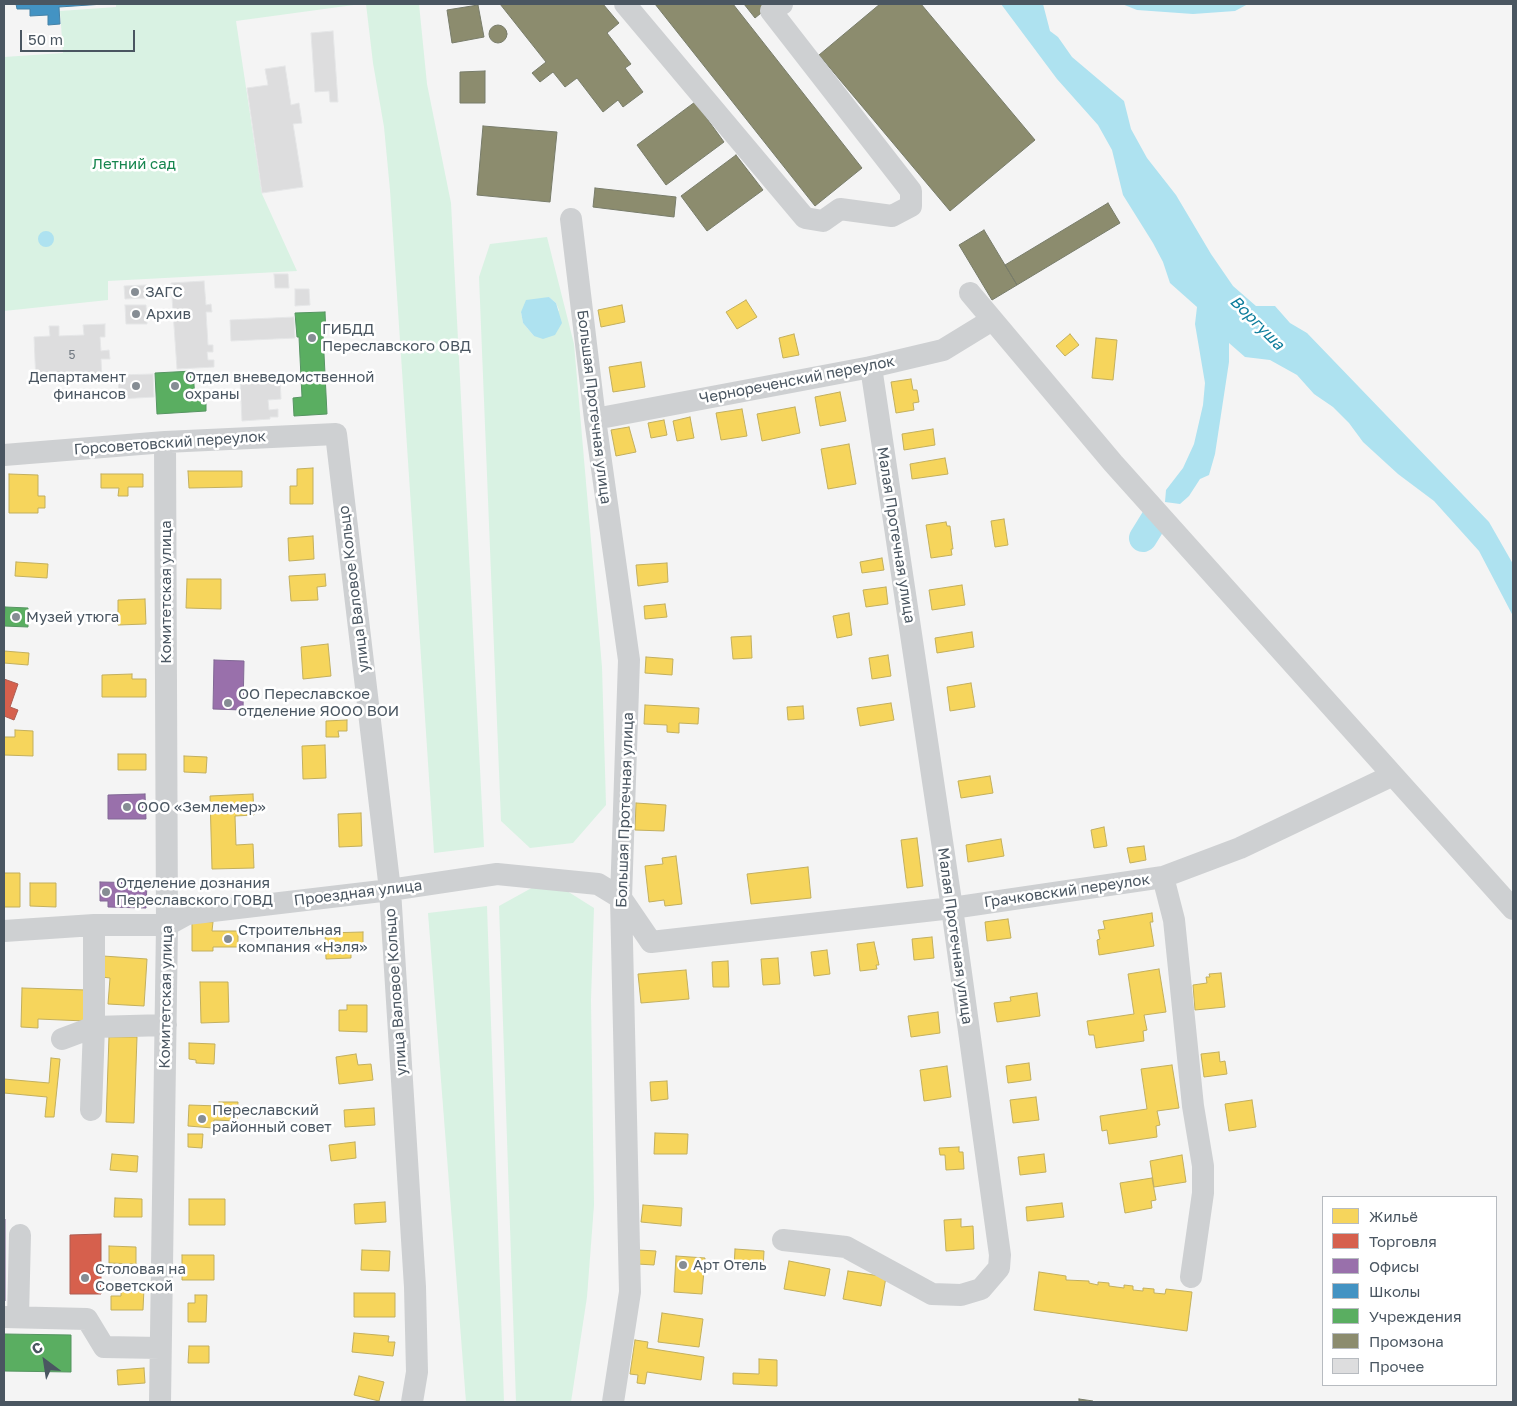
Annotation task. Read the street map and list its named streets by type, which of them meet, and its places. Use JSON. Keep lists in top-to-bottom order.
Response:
{
  "streets": {
    "street": [
      "Чернореченский переулок",
      "Большая Протечная улица",
      "Горсоветовский переулок",
      "Малая Протечная улица",
      "улица Валовое Кольцо",
      "Комитетская улица",
      "Грачковский переулок",
      "Проездная улица"
    ]
  },
  "crossings": [
    ["Чернореченский переулок", "Большая Протечная улица"],
    ["Чернореченский переулок", "Малая Протечная улица"],
    ["Большая Протечная улица", "Грачковский переулок"],
    ["Большая Протечная улица", "Проездная улица"],
    ["Горсоветовский переулок", "улица Валовое Кольцо"],
    ["Горсоветовский переулок", "Комитетская улица"],
    ["Малая Протечная улица", "Грачковский переулок"],
    ["улица Валовое Кольцо", "Проездная улица"],
    ["Комитетская улица", "Проездная улица"],
    ["Грачковский переулок", "Проездная улица"]
  ],
  "water": ["Воргуша"],
  "parks": ["Летний сад"],
  "places": [
    "ЗАГС",
    "Архив",
    "ГИБДД Переславского ОВД",
    "Департамент финансов",
    "Отдел вневедомственной охраны",
    "Музей утюга",
    "ОО Переславское отделение ЯООО ВОИ",
    "ООО «Землемер»",
    "Отделение дознания Переславского ГОВД",
    "Строительная компания «Нэля»",
    "Переславский районный совет",
    "Арт Отель",
    "Столовая на Советской"
  ],
  "house_numbers": ["5"],
  "legend": [
    "Жильё",
    "Торговля",
    "Офисы",
    "Школы",
    "Учреждения",
    "Промзона",
    "Прочее"
  ],
  "scale_bar": "50 m",
  "north": "top left"
}
